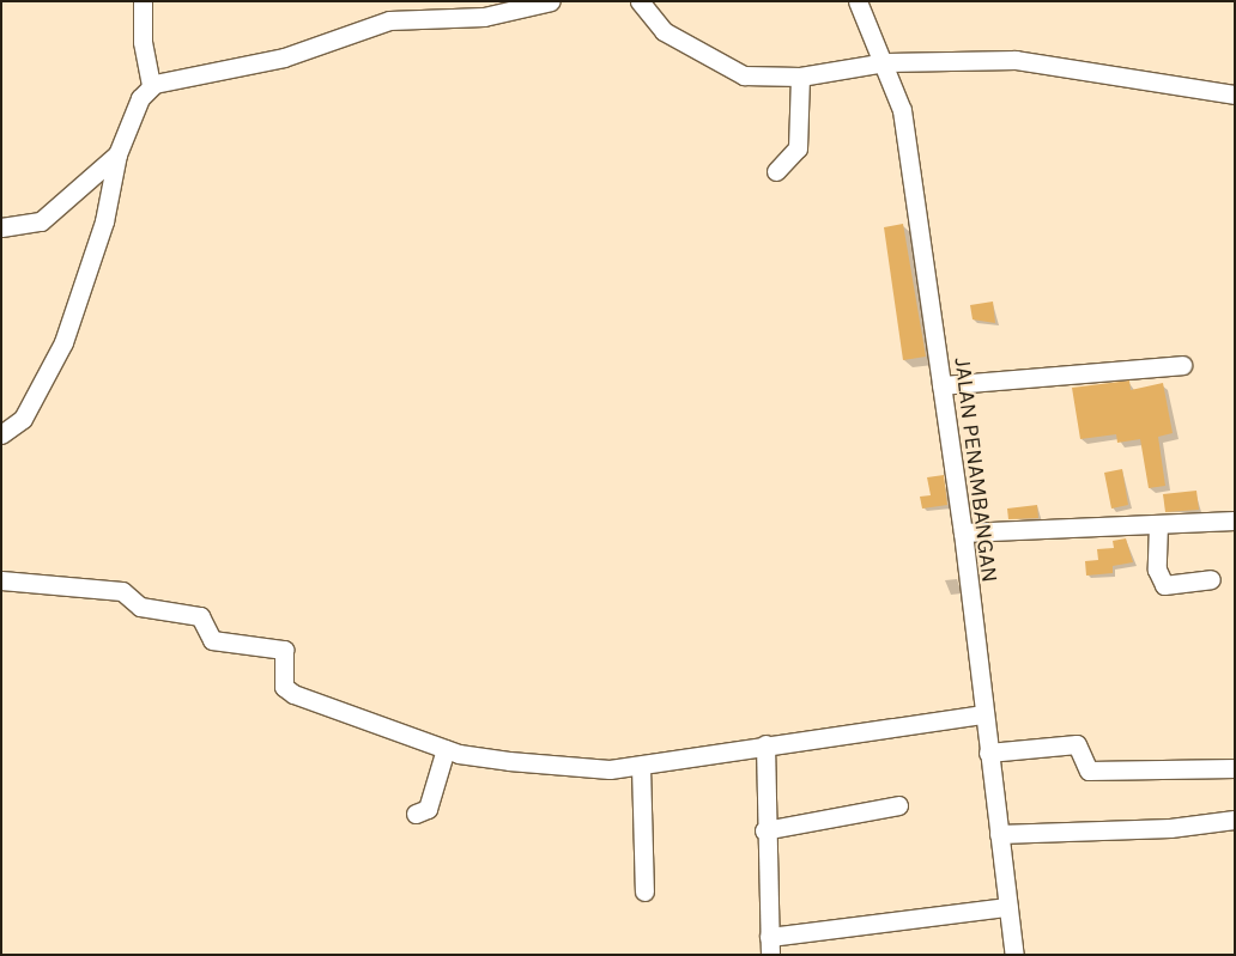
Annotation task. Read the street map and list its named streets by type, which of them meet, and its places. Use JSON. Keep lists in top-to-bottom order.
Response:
{
  "streets": {
    "street": ["JALAN PENAMBANGAN"]
  }
}
